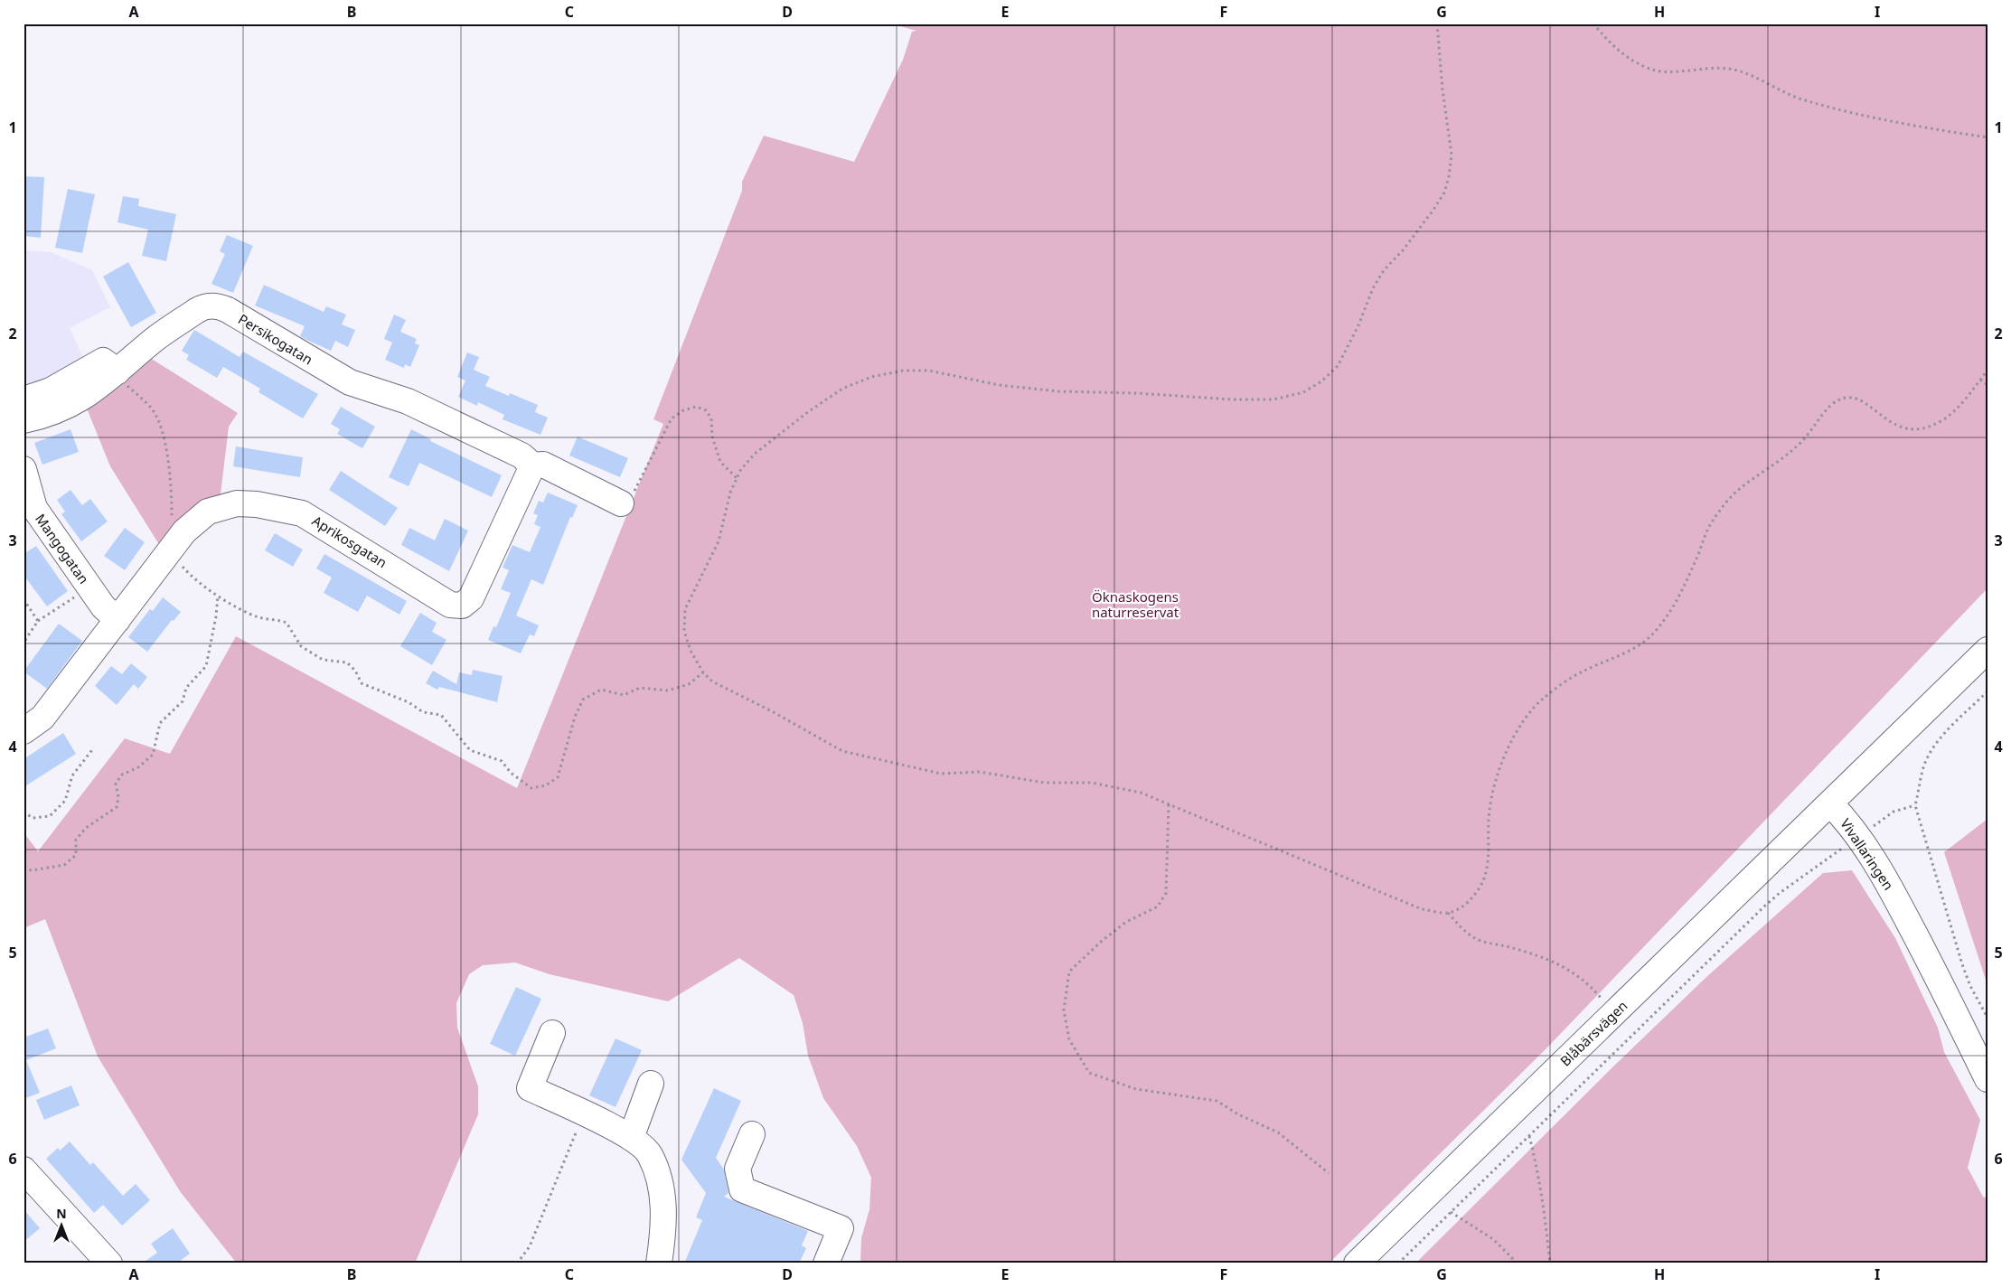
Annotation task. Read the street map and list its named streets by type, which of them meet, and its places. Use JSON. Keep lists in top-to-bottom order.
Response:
{
  "streets": {
    "street": [
      "Persikogatan",
      "Aprikosgatan",
      "Mangogatan",
      "Vivallaringen",
      "Blåbärsvägen"
    ]
  },
  "crossings": [
    ["Persikogatan", "Aprikosgatan"],
    ["Aprikosgatan", "Mangogatan"],
    ["Vivallaringen", "Blåbärsvägen"]
  ],
  "parks": ["Öknaskogens naturreservat"],
  "north": "top",
  "grid": {
    "columns": [
      "A",
      "B",
      "C",
      "D",
      "E",
      "F",
      "G",
      "H",
      "I"
    ],
    "rows": [
      "1",
      "2",
      "3",
      "4",
      "5",
      "6"
    ]
  }
}
